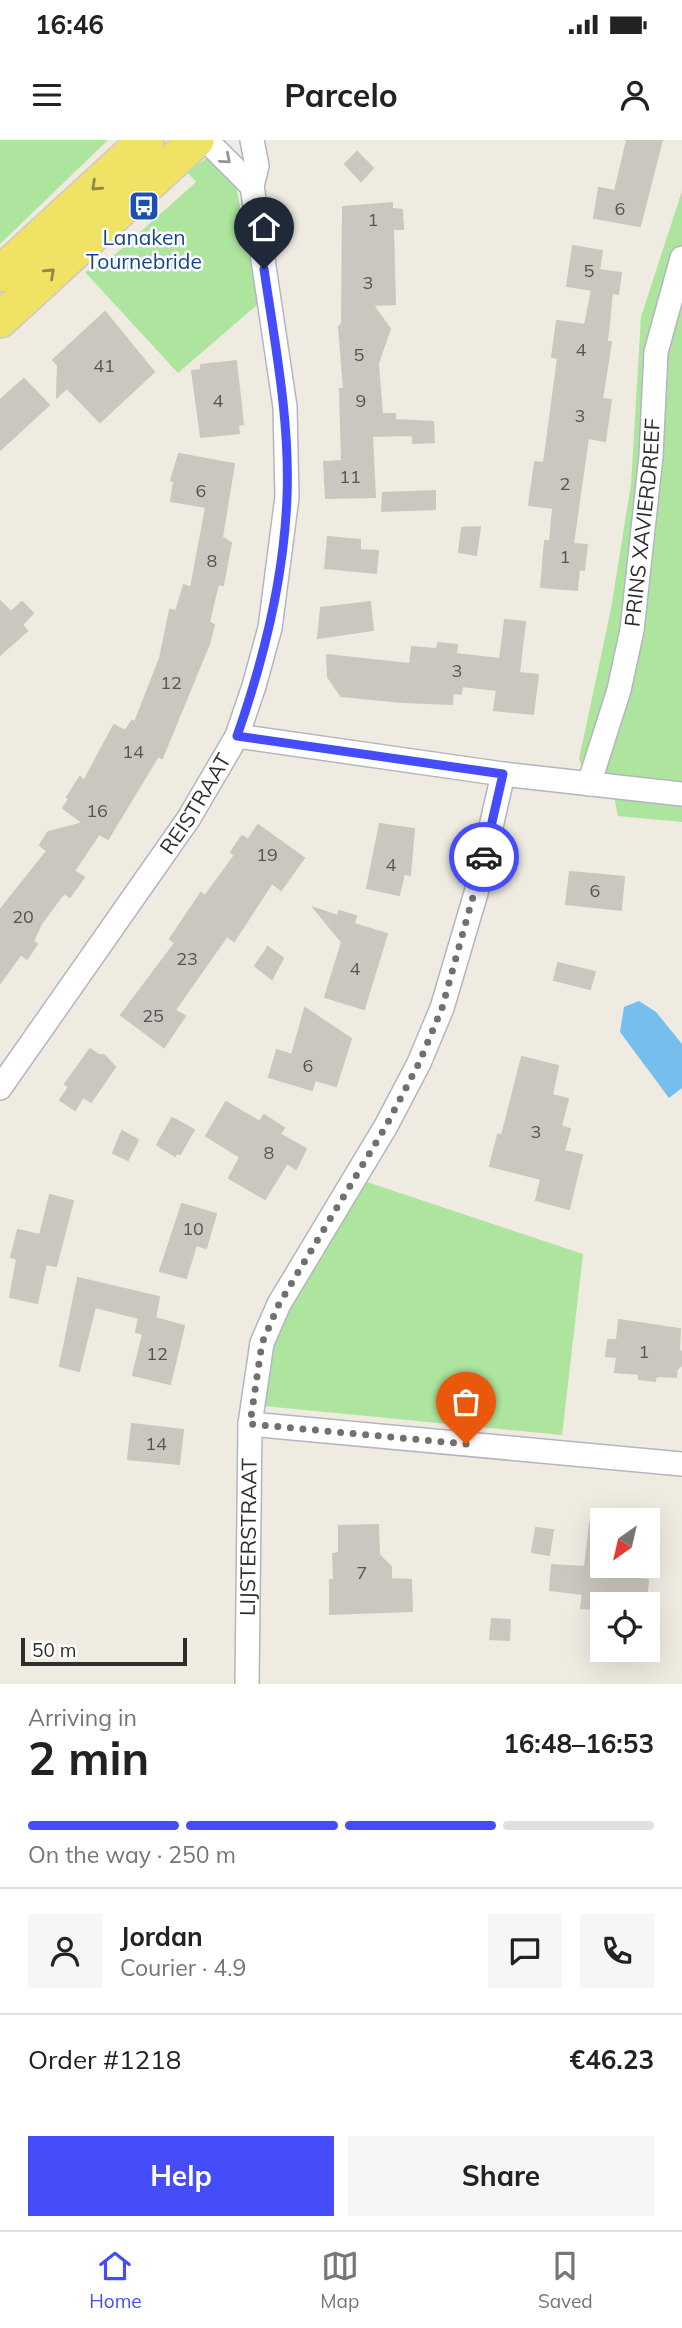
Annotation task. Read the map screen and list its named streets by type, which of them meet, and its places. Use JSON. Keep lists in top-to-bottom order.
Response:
{
  "streets": {
    "street": ["PRINS XAVIERDREEF", "REISTRAAT", "LIJSTERSTRAAT"]
  },
  "places": {
    "bus stop": ["Lanaken Tournebride"]
  },
  "house_numbers": [
    "6",
    "1",
    "5",
    "3",
    "4",
    "5",
    "41",
    "4",
    "9",
    "3",
    "11",
    "2",
    "6",
    "1",
    "8",
    "3",
    "12",
    "14",
    "16",
    "19",
    "4",
    "6",
    "20",
    "23",
    "4",
    "25",
    "6",
    "3",
    "8",
    "10",
    "1",
    "12",
    "14",
    "7"
  ],
  "scale_bar": "50 m",
  "north": "bottom left",
  "page": {
    "status": "16:46",
    "header": "Parcelo",
    "scale": "50 m",
    "heading": ["2 min", "Arriving in", "16:48–16:53"],
    "panel": [
      "Jordan",
      "Courier · 4.9",
      "Order #1218",
      "€46.23"
    ],
    "bar": "On the way · 250 m",
    "buttons": ["Help", "Share"],
    "tabs": ["Home", "Map", "Saved"]
  }
}
